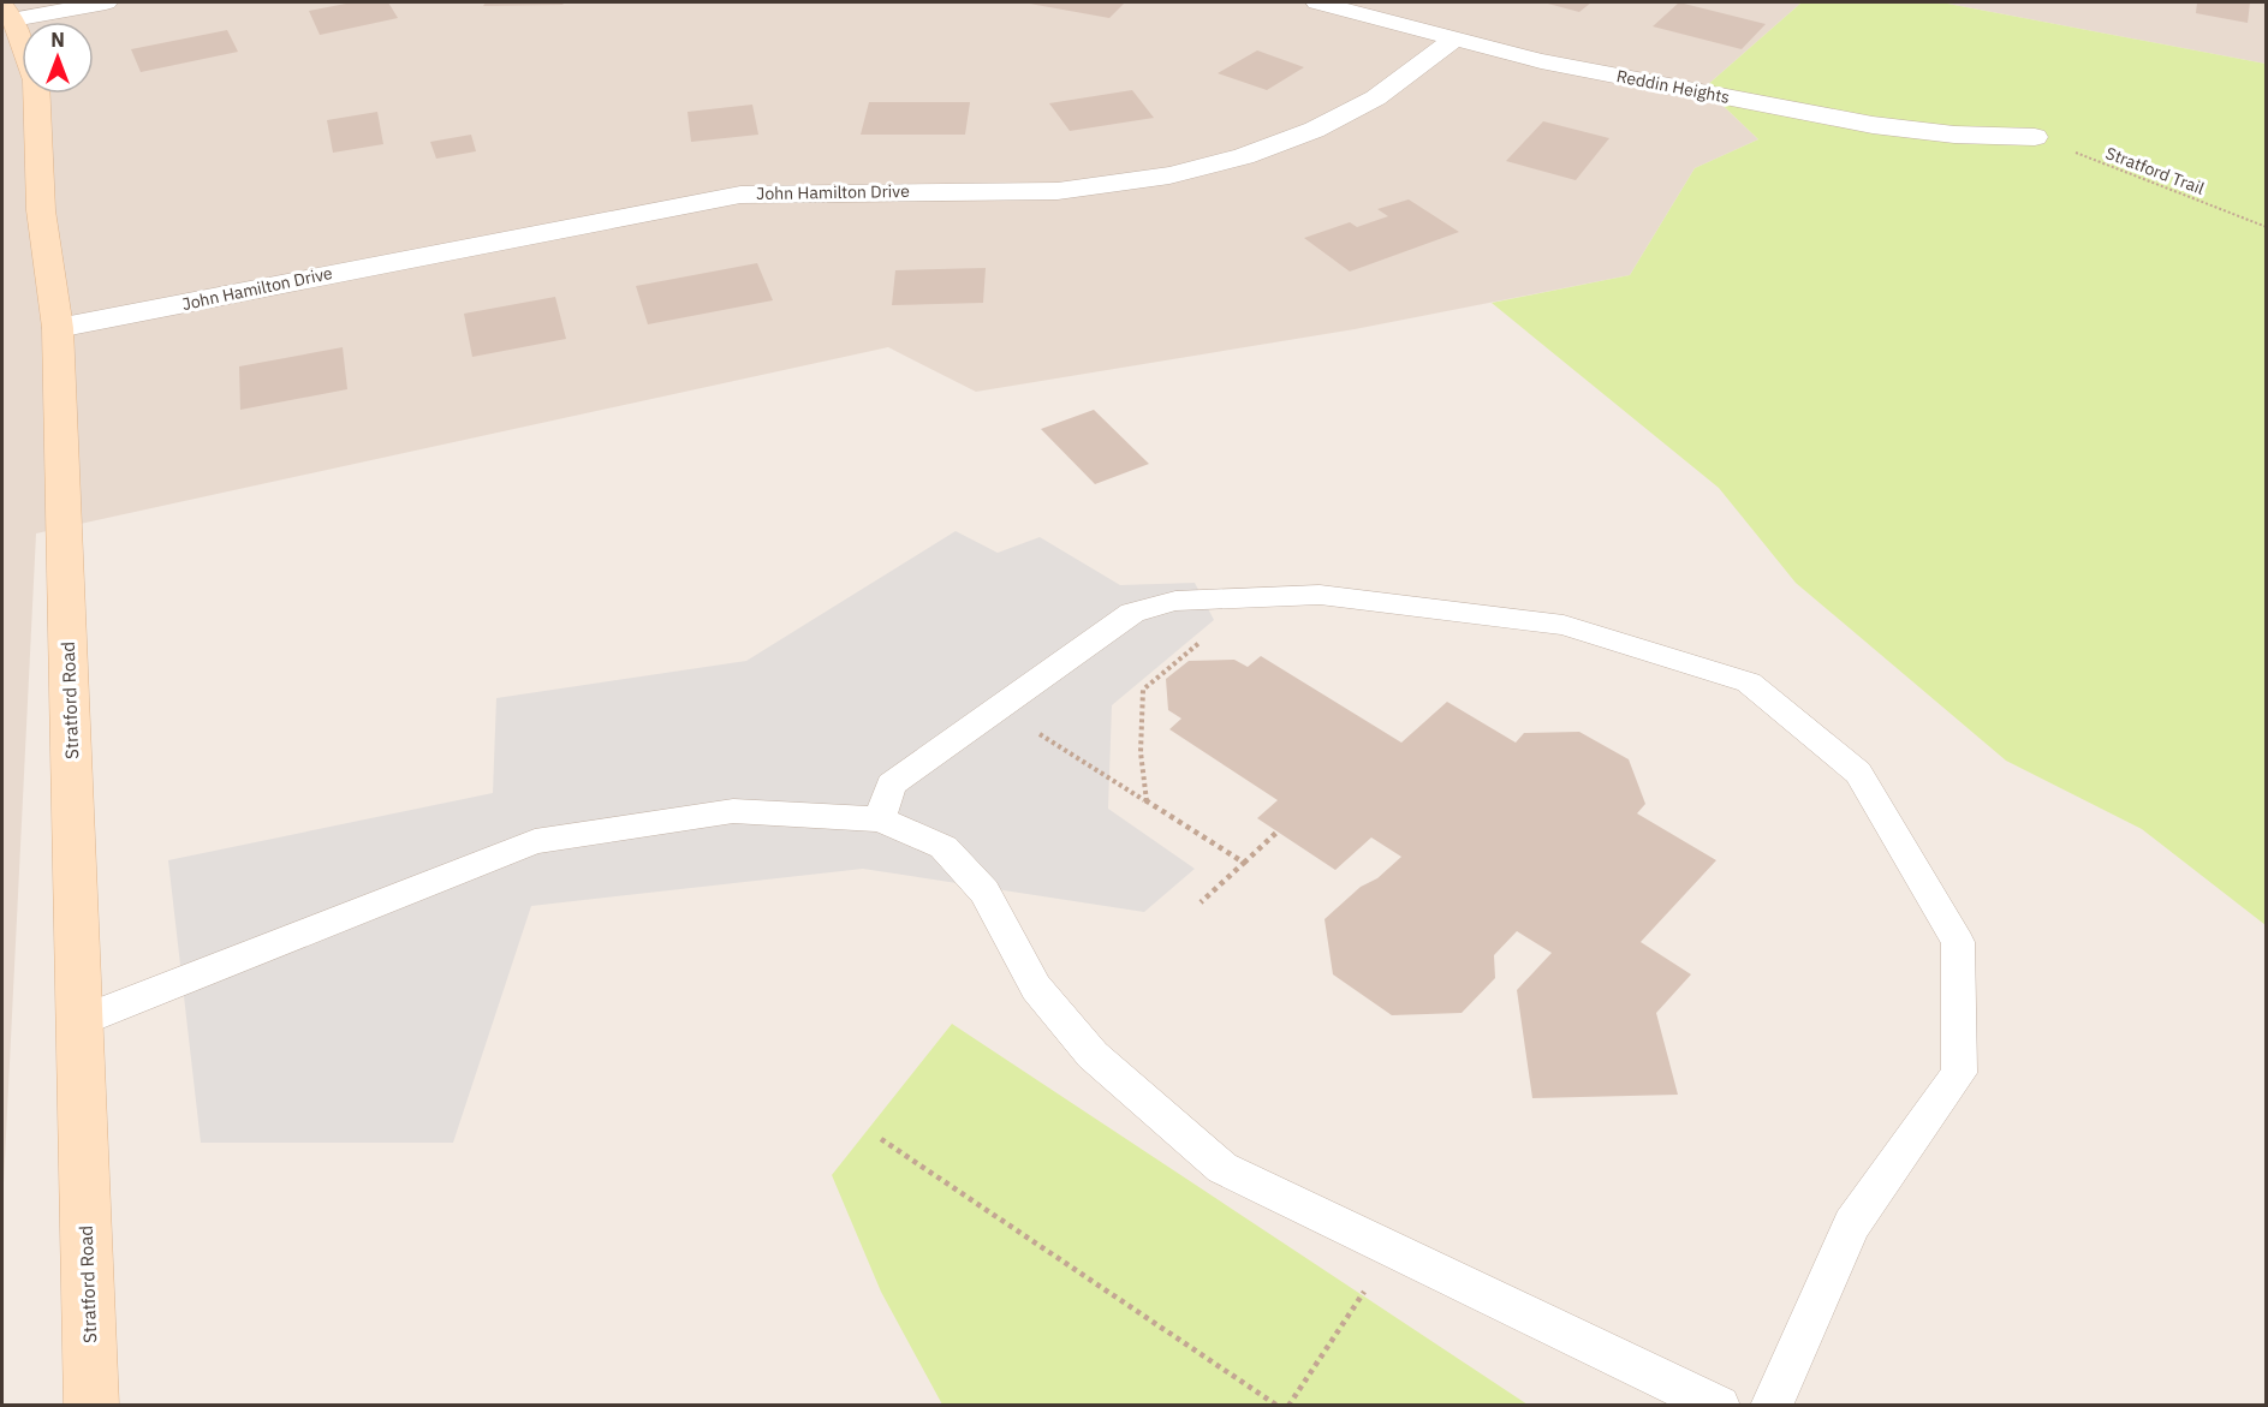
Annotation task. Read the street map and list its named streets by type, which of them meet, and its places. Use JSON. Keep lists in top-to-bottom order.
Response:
{
  "streets": {
    "main road": ["Stratford Road"],
    "street": ["Reddin Heights", "John Hamilton Drive"],
    "path": ["Stratford Trail"]
  },
  "crossings": [
    ["Reddin Heights", "Stratford Trail"],
    ["Reddin Heights", "John Hamilton Drive"],
    ["John Hamilton Drive", "Stratford Road"]
  ],
  "north": "top"
}
